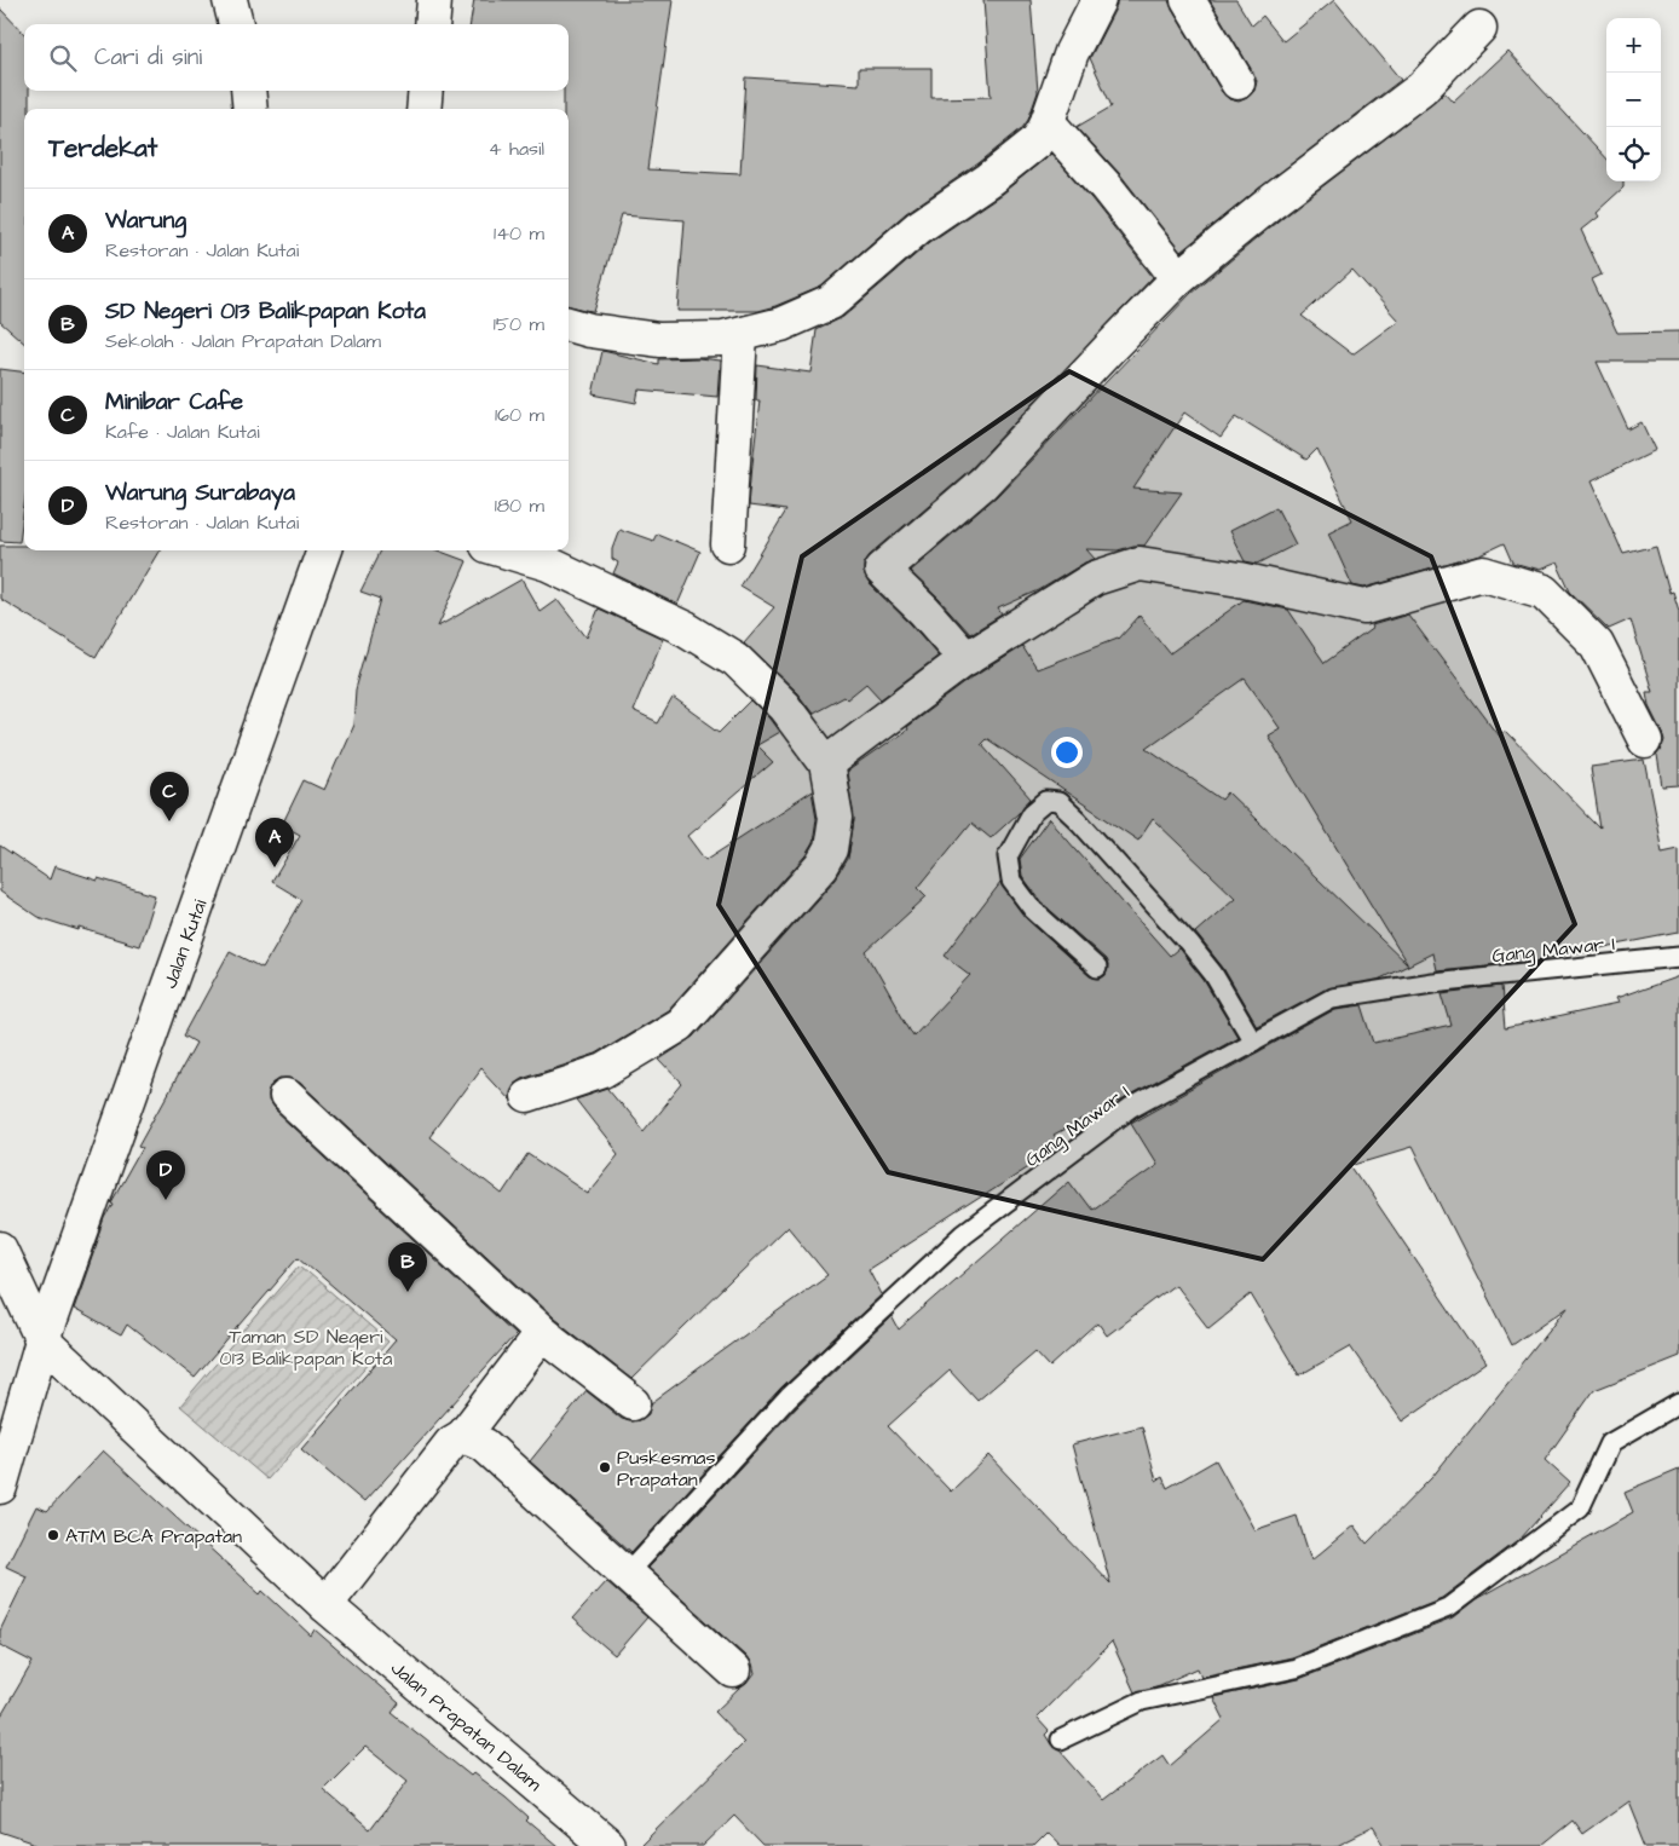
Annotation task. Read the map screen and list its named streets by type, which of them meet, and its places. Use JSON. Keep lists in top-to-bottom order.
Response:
{
  "streets": {
    "street": ["Jalan Kutai", "Jalan Prapatan Dalam"],
    "lane": ["Gang Mawar I"]
  },
  "crossings": [
    ["Jalan Kutai", "Jalan Prapatan Dalam"]
  ],
  "parks": ["Taman SD Negeri 013 Balikpapan Kota"],
  "places": ["Puskesmas Prapatan", "ATM BCA Prapatan"],
  "page": {
    "map_buttons": ["+", "−"],
    "search": "Cari di sini",
    "heading": ["Terdekat", "4 hasil"],
    "list": [
      {
        "mark": "A",
        "name": "Warung",
        "note": "Restoran · Jalan Kutai",
        "value": "140 m"
      },
      {
        "mark": "B",
        "name": "SD Negeri 013 Balikpapan Kota",
        "note": "Sekolah · Jalan Prapatan Dalam",
        "value": "150 m"
      },
      {
        "mark": "C",
        "name": "Minibar Cafe",
        "note": "Kafe · Jalan Kutai",
        "value": "160 m"
      },
      {
        "mark": "D",
        "name": "Warung Surabaya",
        "note": "Restoran · Jalan Kutai",
        "value": "180 m"
      }
    ],
    "pins": [
      "C",
      "A",
      "D",
      "B"
    ]
  }
}
